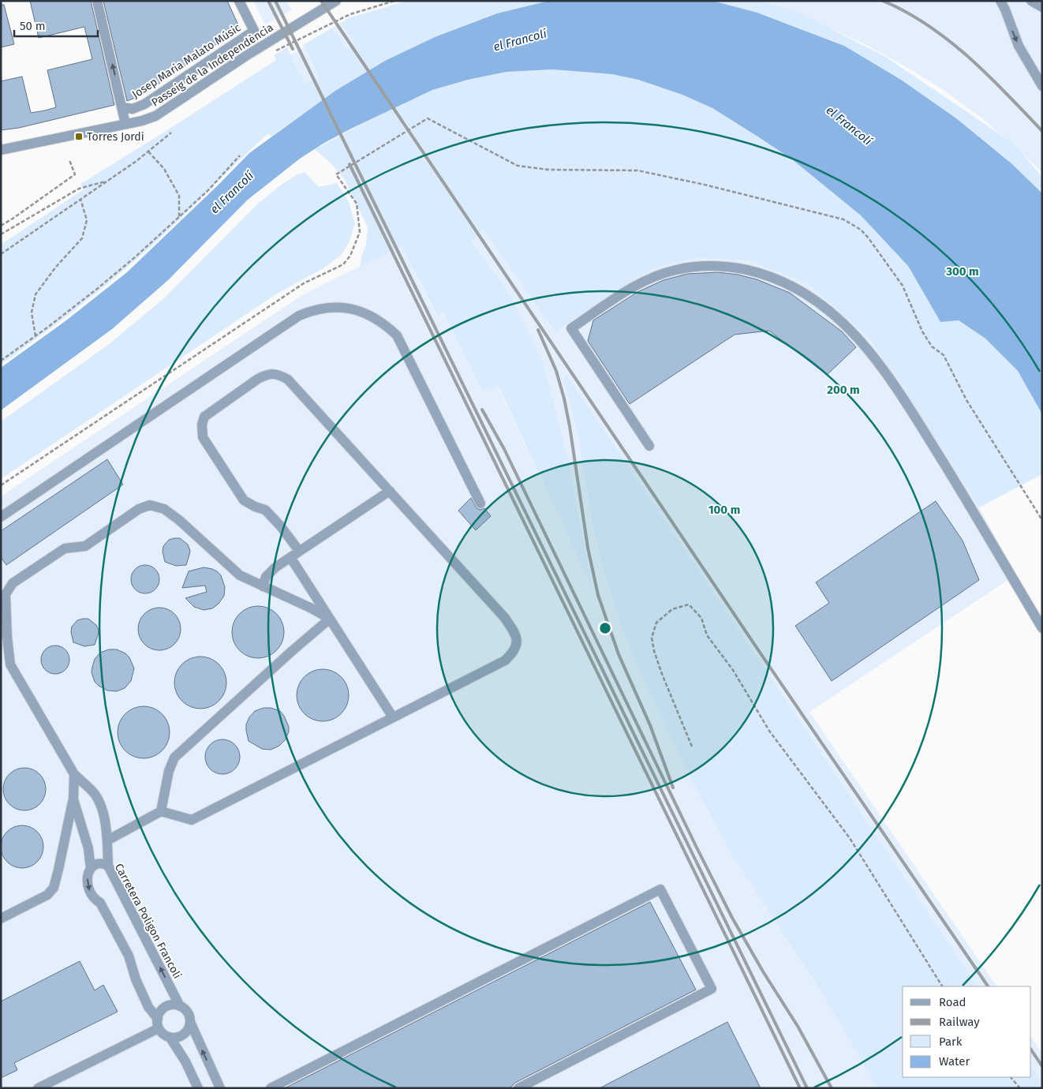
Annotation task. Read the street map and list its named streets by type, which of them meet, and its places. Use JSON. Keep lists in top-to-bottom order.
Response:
{
  "streets": {
    "street": ["Josep Maria Malato Músic", "Passeig de la Independència", "Carretera Poligon Francoli"]
  },
  "water": ["el Francolí"],
  "places": {
    "transit": ["Torres Jordi"]
  },
  "legend": [
    "Road",
    "Railway",
    "Park",
    "Water"
  ],
  "scale_bar": "50 m",
  "rings": ["300 m", "200 m", "100 m"]
}
